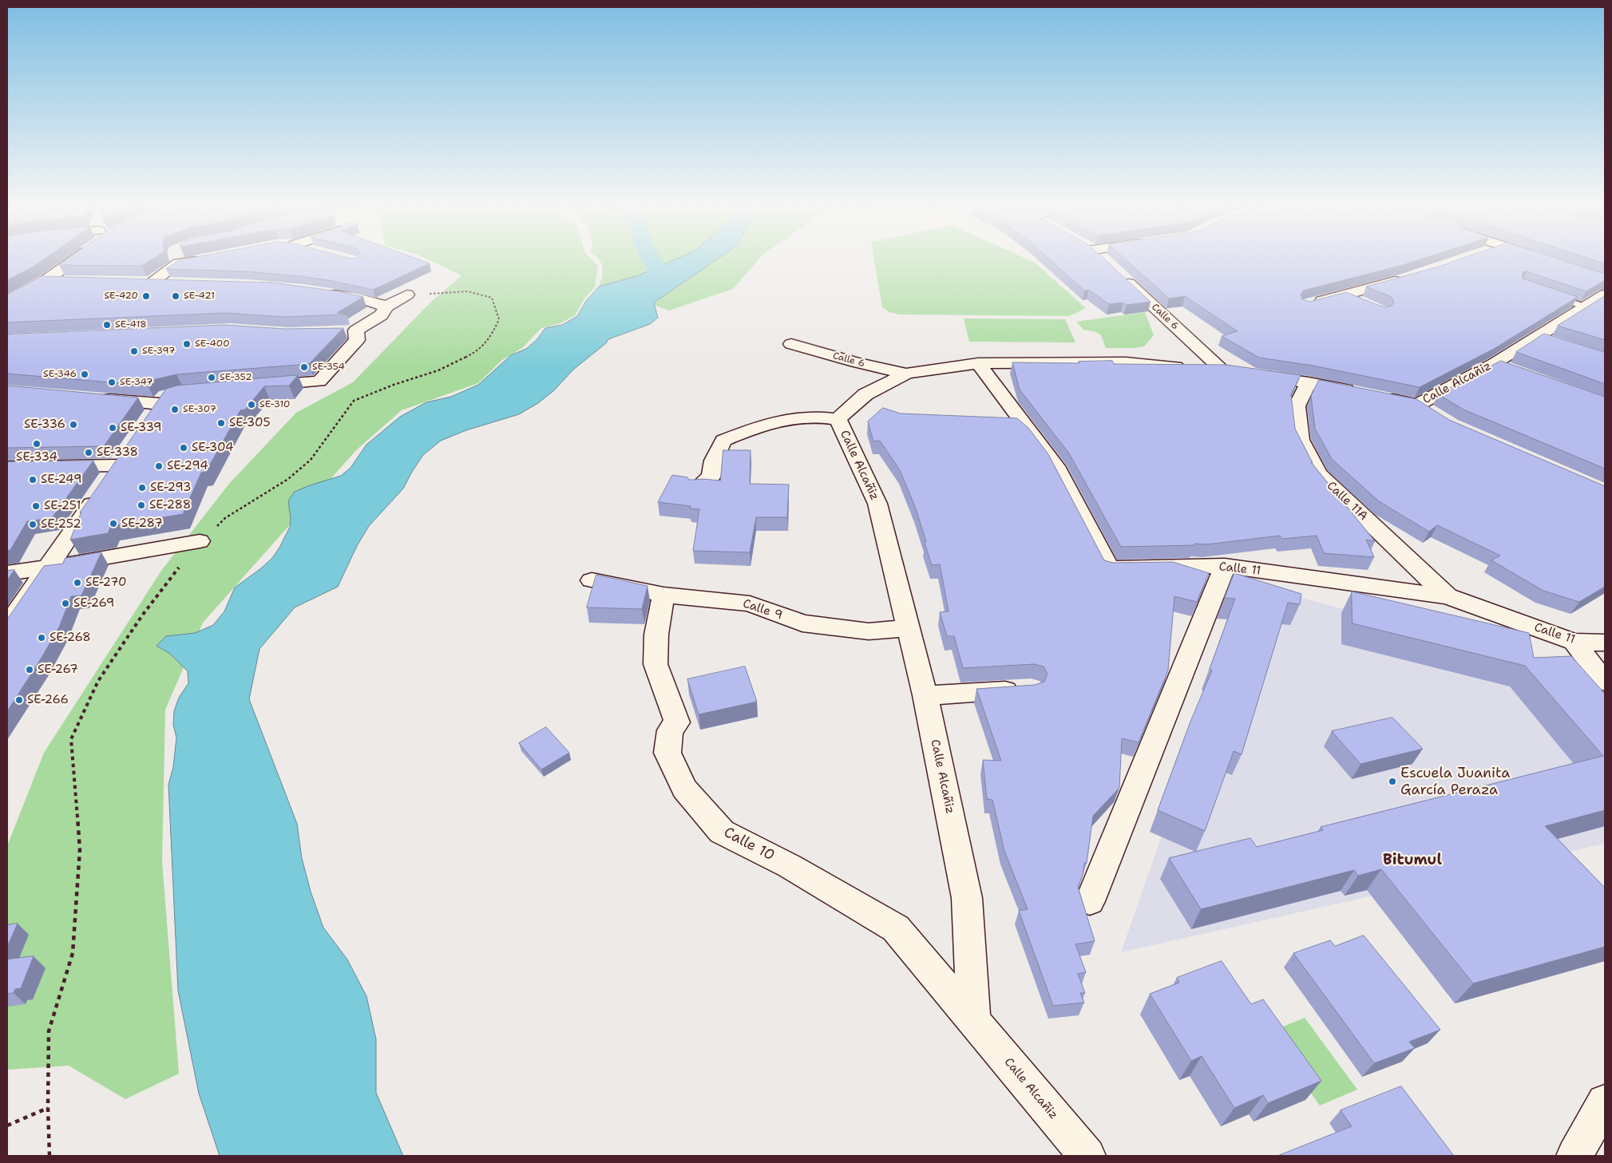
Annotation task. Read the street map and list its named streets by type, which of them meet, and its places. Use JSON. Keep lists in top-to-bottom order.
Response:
{
  "streets": {
    "street": [
      "Calle 6",
      "Calle Alcañiz",
      "Calle 11A",
      "Calle 11",
      "Calle 9",
      "Calle 10"
    ]
  },
  "crossings": [
    ["Calle 6", "Calle Alcañiz"],
    ["Calle Alcañiz", "Calle 11A"],
    ["Calle Alcañiz", "Calle 11"],
    ["Calle Alcañiz", "Calle 9"],
    ["Calle Alcañiz", "Calle 10"],
    ["Calle 11A", "Calle 11"],
    ["Calle 9", "Calle 10"]
  ],
  "districts": ["Bitumul"],
  "places": [
    "SE-420",
    "SE-421",
    "SE-418",
    "SE-400",
    "SE-397",
    "SE-354",
    "SE-346",
    "SE-352",
    "SE-347",
    "SE-310",
    "SE-307",
    "SE-305",
    "SE-336",
    "SE-339",
    "SE-334",
    "SE-304",
    "SE-338",
    "SE-294",
    "SE-249",
    "SE-293",
    "SE-288",
    "SE-251",
    "SE-287",
    "SE-252",
    "SE-270",
    "SE-269",
    "SE-268",
    "SE-267",
    "SE-266",
    "Escuela Juanita García Peraza"
  ]
}
